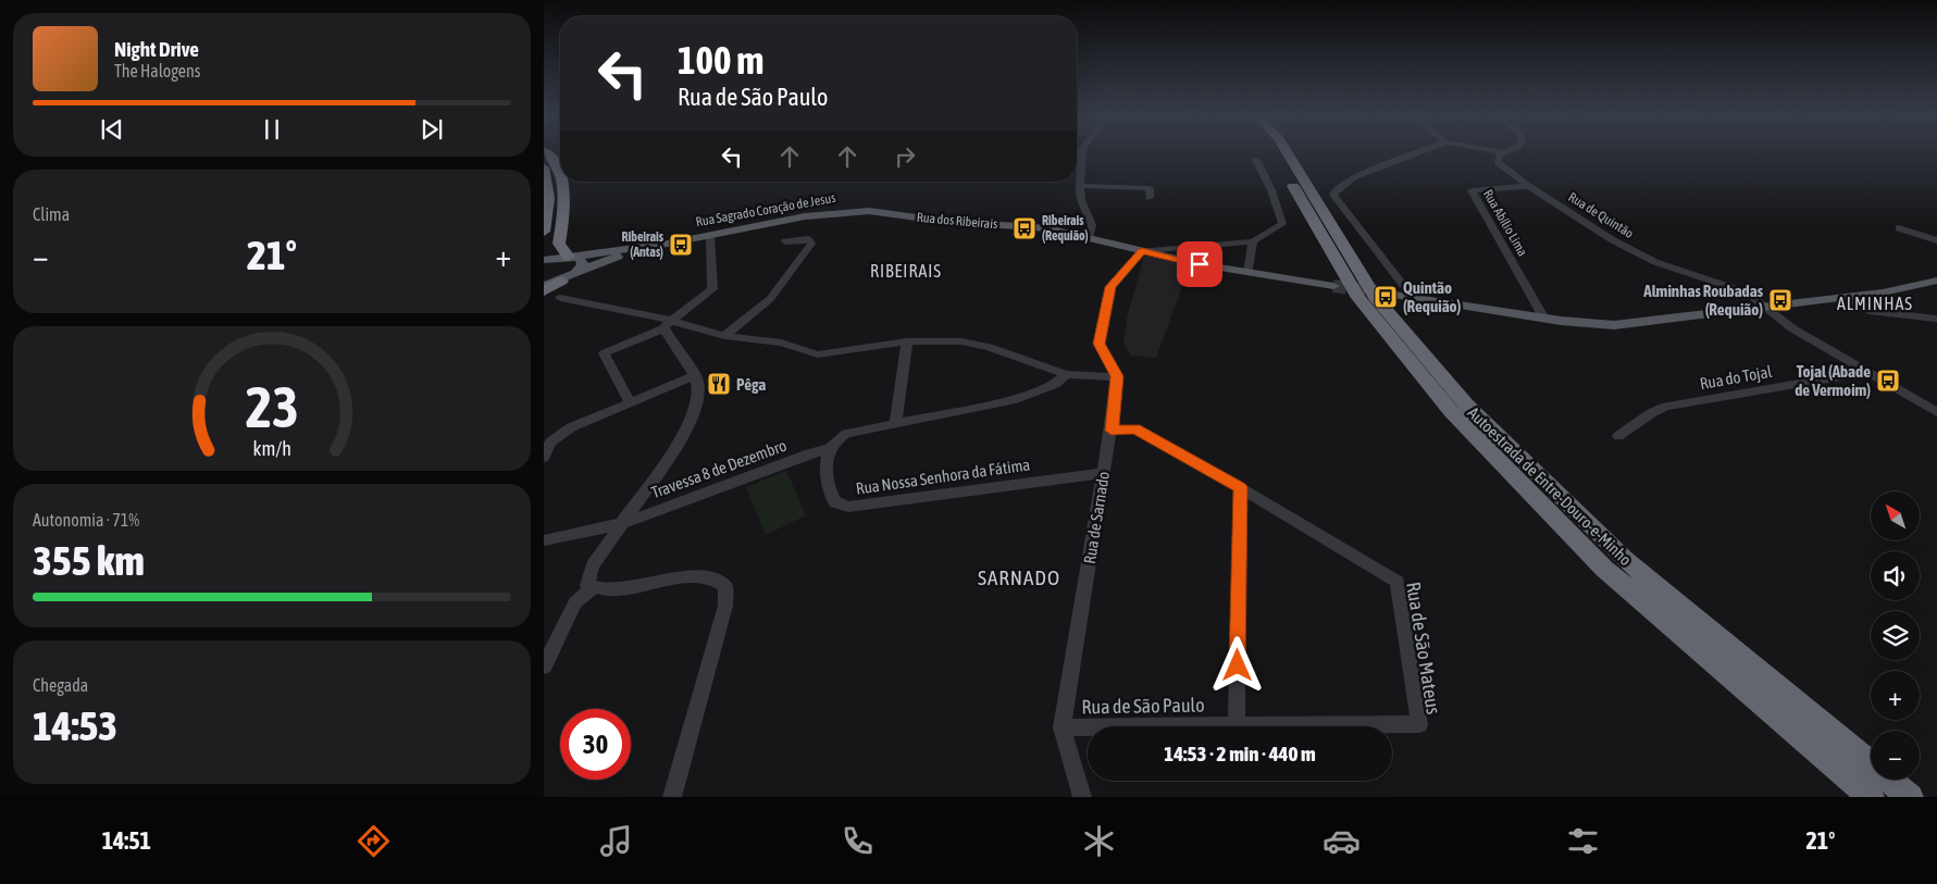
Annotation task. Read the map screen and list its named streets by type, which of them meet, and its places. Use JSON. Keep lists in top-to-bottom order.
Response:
{
  "streets": {
    "highway": ["Autoestrada de Entre-Douro-e-Minho"],
    "main road": ["Rua Sagrado Coração de Jesus", "Rua dos Ribeirais"],
    "street": [
      "Rua de Quintão",
      "Rua Abílio Lima",
      "Rua do Tojal",
      "Travessa 8 de Dezembro",
      "Rua Nossa Senhora da Fátima",
      "Rua de Sarnado",
      "Rua de São Mateus",
      "Rua de São Paulo"
    ]
  },
  "crossings": [
    ["Rua Sagrado Coração de Jesus", "Rua dos Ribeirais"],
    ["Rua de Quintão", "Rua Abílio Lima"],
    ["Rua de Quintão", "Rua do Tojal"],
    ["Travessa 8 de Dezembro", "Rua Nossa Senhora da Fátima"],
    ["Rua Nossa Senhora da Fátima", "Rua de Sarnado"],
    ["Rua de Sarnado", "Rua de São Paulo"],
    ["Rua de São Mateus", "Rua de São Paulo"]
  ],
  "districts": ["RIBEIRAIS", "ALMINHAS", "SARNADO"],
  "places": {
    "bus stop": [
      "Ribeirais (Requião)",
      "Ribeirais (Antas)",
      "Quintão (Requião)",
      "Alminhas Roubadas (Requião)",
      "Tojal (Abade de Vermoim)"
    ],
    "restaurant": ["Pêga"]
  },
  "north": "top left",
  "page": {
    "turn": ["100 m", "Rua de São Paulo"],
    "song": ["Night Drive", "The Halogens"],
    "tile": [
      "Clima",
      ["Autonomia · 71%", "355 km"],
      ["Chegada", "14:53"]
    ],
    "heat": ["−", "21°", "+"],
    "map_buttons": ["+", "−"],
    "limit": "30",
    "trip": "14:53 · 2 min · 440 m",
    "tabs": ["14:51", "21°"],
    "gauge": ["23", "km/h"]
  }
}
